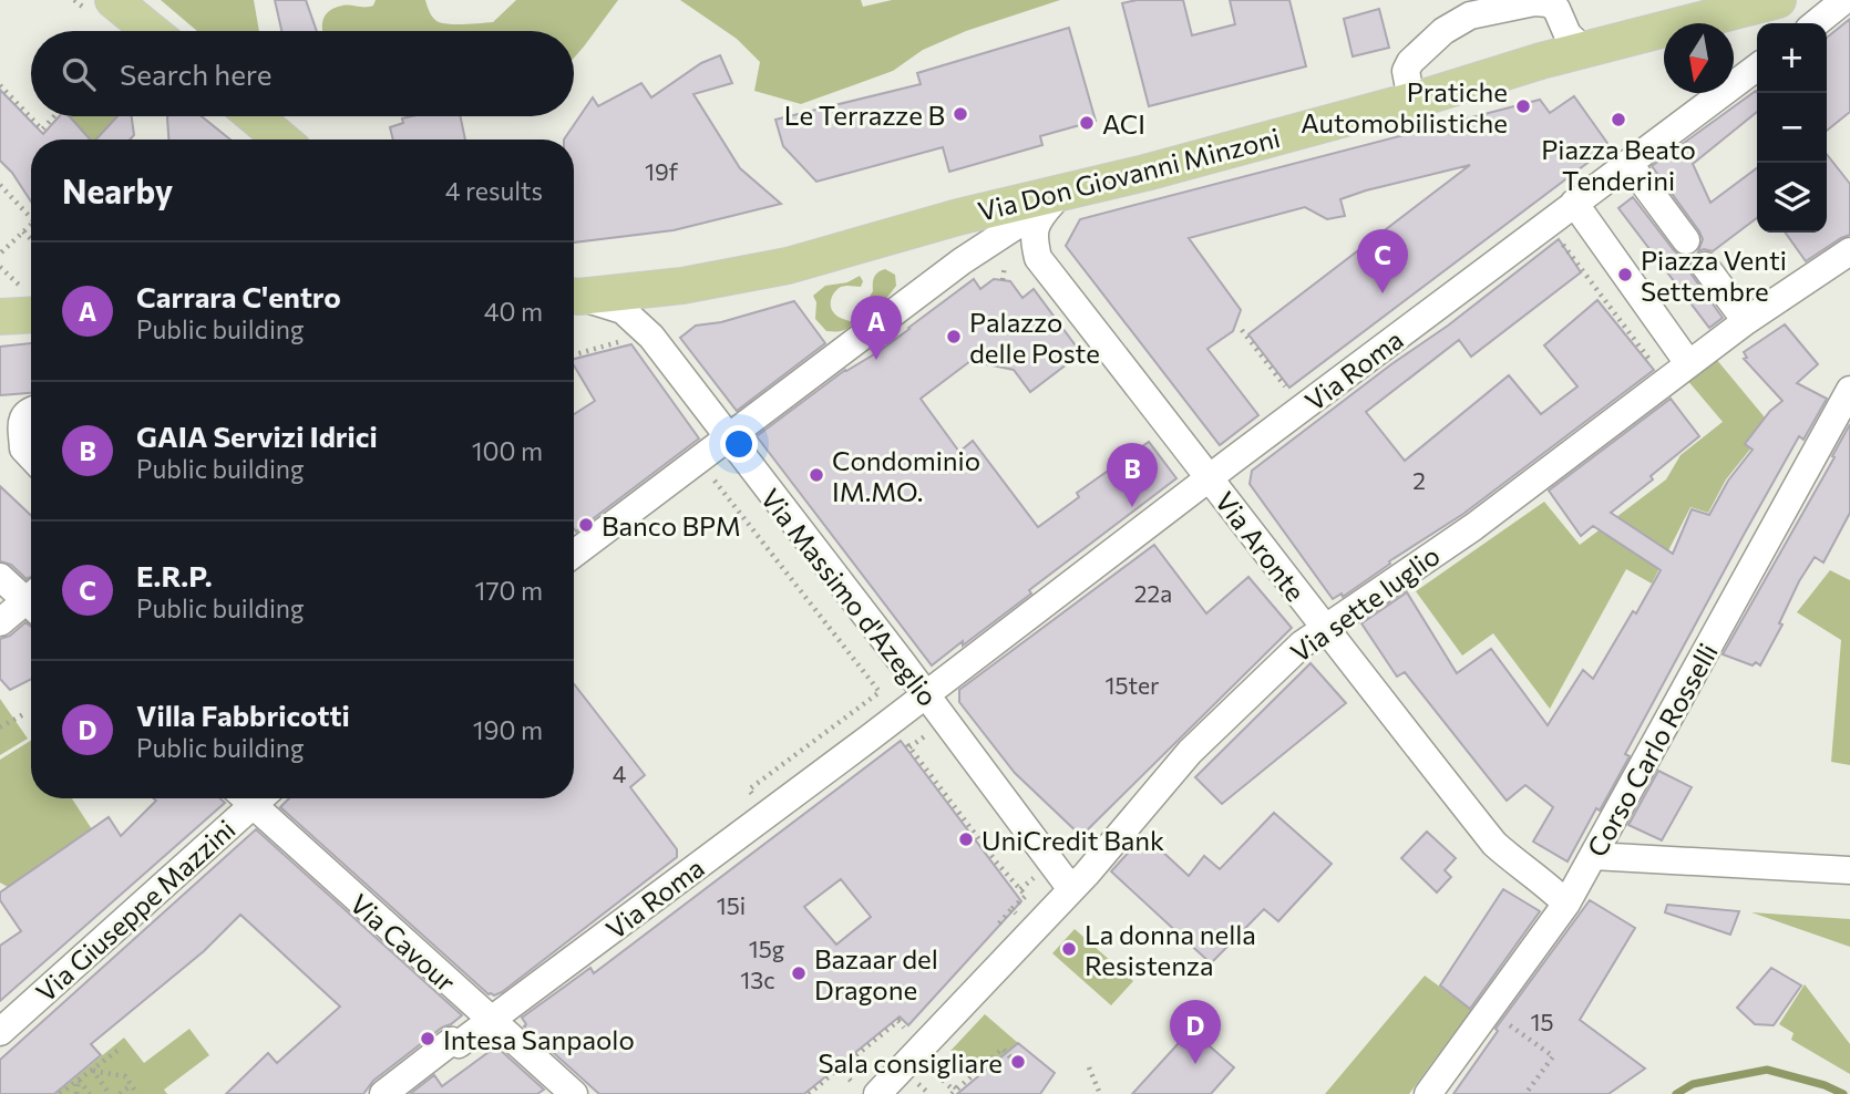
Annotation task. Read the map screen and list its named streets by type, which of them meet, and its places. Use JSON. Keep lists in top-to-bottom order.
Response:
{
  "streets": {
    "main road": ["Via Don Giovanni Minzoni"],
    "street": [
      "Via Roma",
      "Via Aronte",
      "Via Massimo d'Azeglio",
      "Via sette luglio",
      "Corso Carlo Rosselli",
      "Via Giuseppe Mazzini",
      "Via Cavour"
    ]
  },
  "crossings": [
    ["Via Don Giovanni Minzoni", "Via Aronte"],
    ["Via Roma", "Via Aronte"],
    ["Via Roma", "Via Massimo d'Azeglio"],
    ["Via Roma", "Via Cavour"],
    ["Via Aronte", "Via sette luglio"],
    ["Via Aronte", "Corso Carlo Rosselli"],
    ["Via Massimo d'Azeglio", "Via sette luglio"]
  ],
  "places": [
    "Pratiche Automobilistiche",
    "Le Terrazze B",
    "Piazza Beato Tenderini",
    "ACI",
    "Piazza Venti Settembre",
    "Palazzo delle Poste",
    "Condominio IM.MO.",
    "Banco BPM",
    "UniCredit Bank",
    "La donna nella Resistenza",
    "Bazaar del Dragone",
    "Intesa Sanpaolo",
    "Sala consigliare"
  ],
  "house_numbers": [
    "19f",
    "2",
    "22a",
    "15ter",
    "4",
    "15i",
    "15g",
    "13c",
    "15"
  ],
  "north": "bottom",
  "page": {
    "map_buttons": ["+", "−"],
    "search": "Search here",
    "heading": ["Nearby", "4 results"],
    "pins": [
      "C",
      "A",
      "B",
      "D"
    ],
    "list": [
      {
        "mark": "A",
        "name": "Carrara C'entro",
        "note": "Public building",
        "value": "40 m"
      },
      {
        "mark": "B",
        "name": "GAIA Servizi Idrici",
        "note": "Public building",
        "value": "100 m"
      },
      {
        "mark": "C",
        "name": "E.R.P.",
        "note": "Public building",
        "value": "170 m"
      },
      {
        "mark": "D",
        "name": "Villa Fabbricotti",
        "note": "Public building",
        "value": "190 m"
      }
    ]
  }
}
